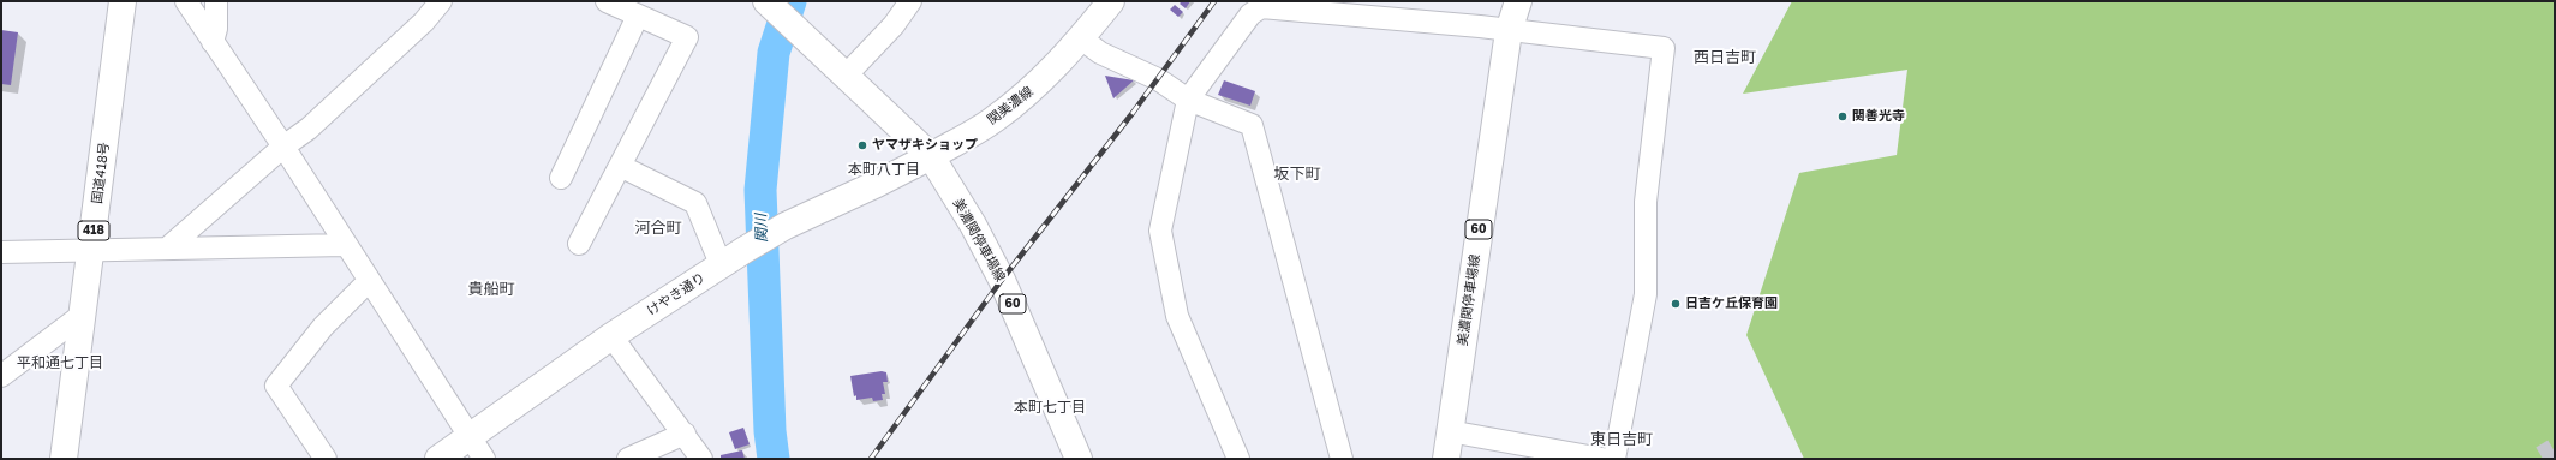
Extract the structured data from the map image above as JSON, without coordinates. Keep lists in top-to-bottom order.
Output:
{
  "streets": {
    "main road": [
      "関美濃線",
      "国道418号",
      "60",
      "418",
      "美濃関停車場線",
      "けやき通り"
    ]
  },
  "crossings": [
    ["関美濃線", "美濃関停車場線"],
    ["関美濃線", "けやき通り"],
    ["美濃関停車場線", "けやき通り"]
  ],
  "districts": [
    "西日吉町",
    "本町八丁目",
    "坂下町",
    "河合町",
    "貴船町",
    "平和通七丁目",
    "本町七丁目",
    "東日吉町"
  ],
  "water": ["関川"],
  "places": ["関善光寺", "ヤマザキショップ", "日吉ケ丘保育園"]
}
